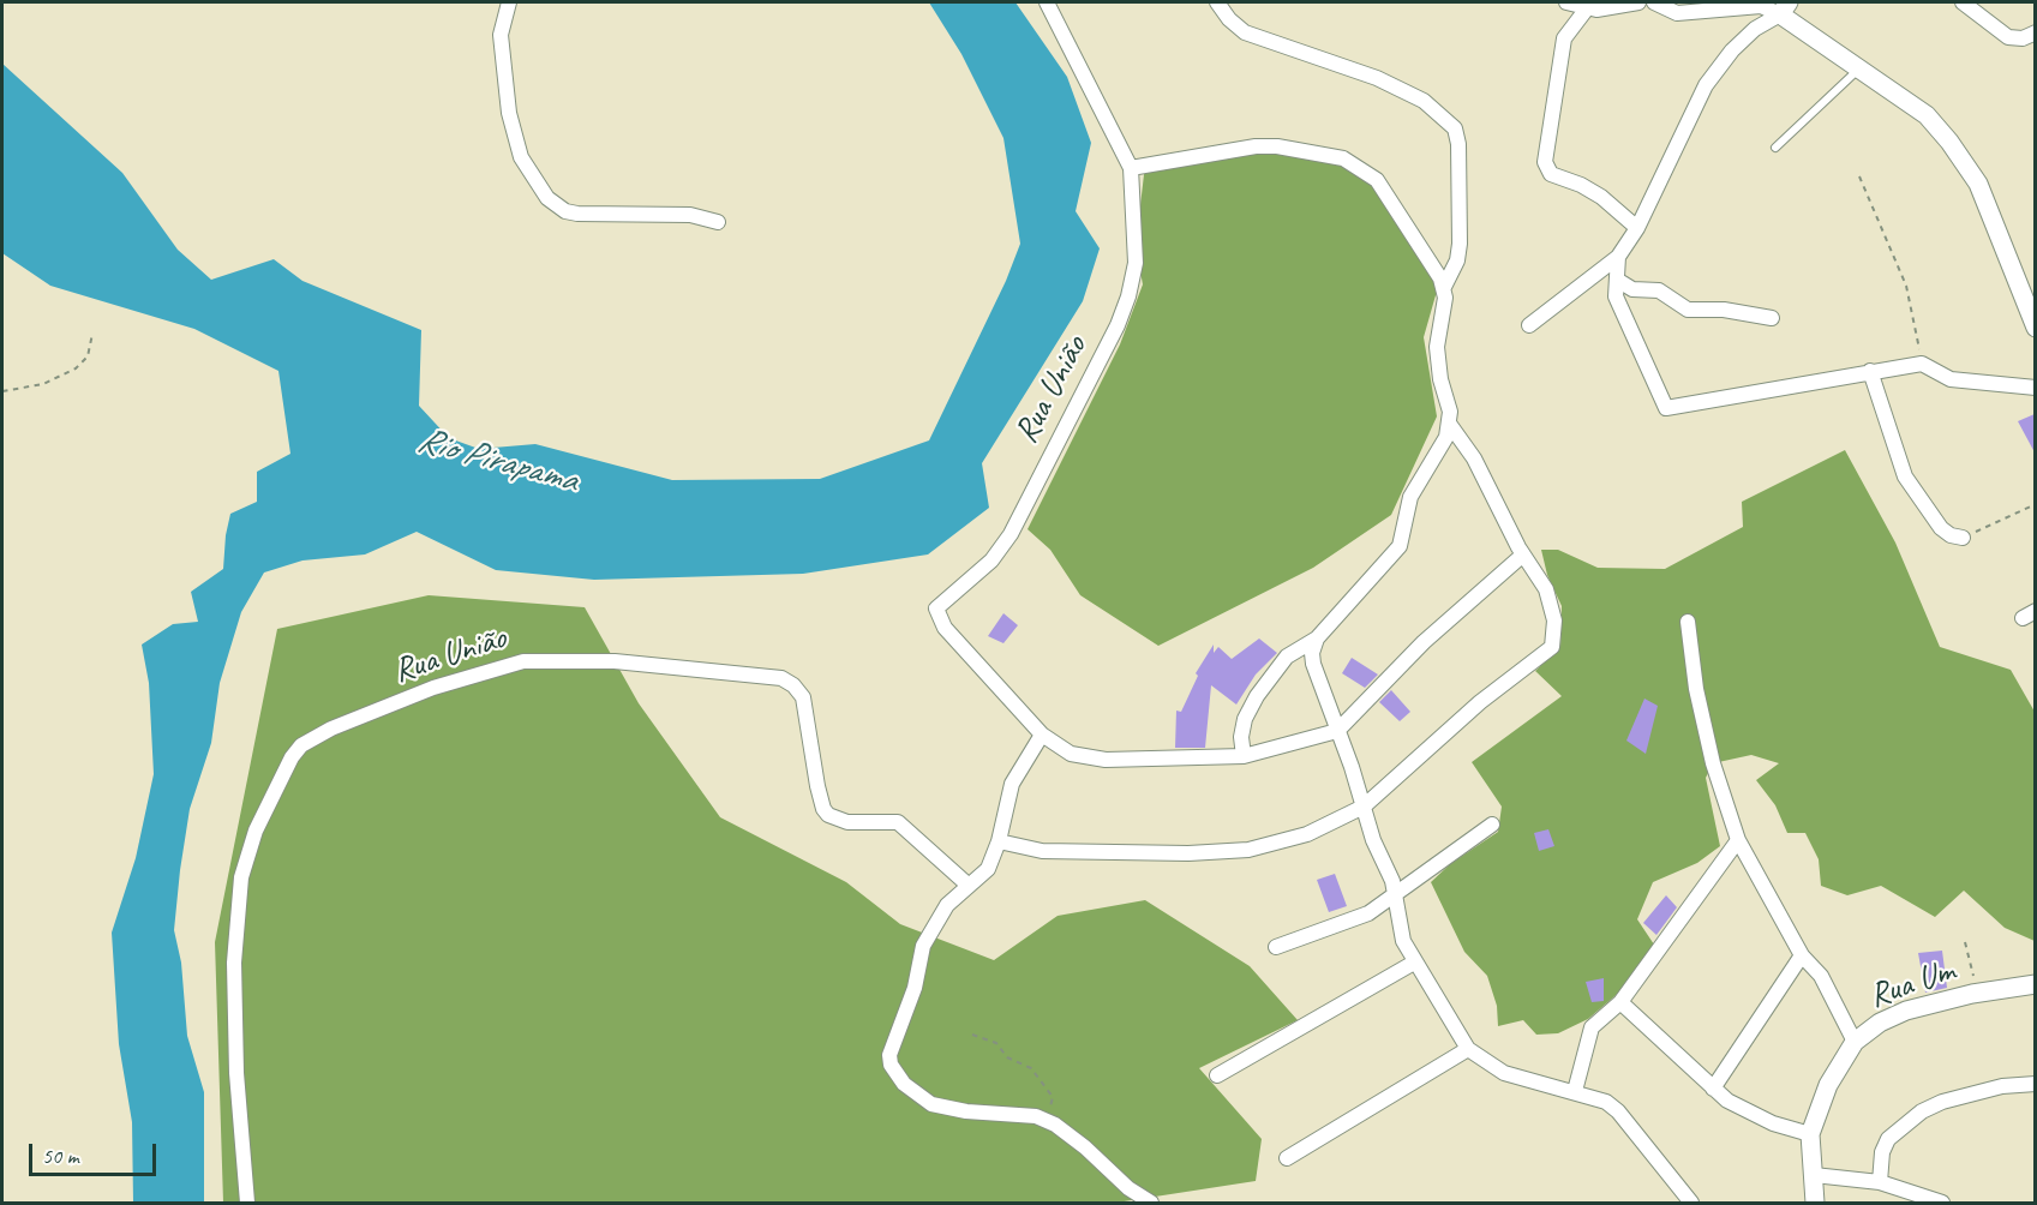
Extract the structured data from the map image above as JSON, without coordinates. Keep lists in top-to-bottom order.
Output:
{
  "streets": {
    "street": ["Rua União", "Rua Um"]
  },
  "water": ["Rio Pirapama"],
  "scale_bar": "50 m"
}
